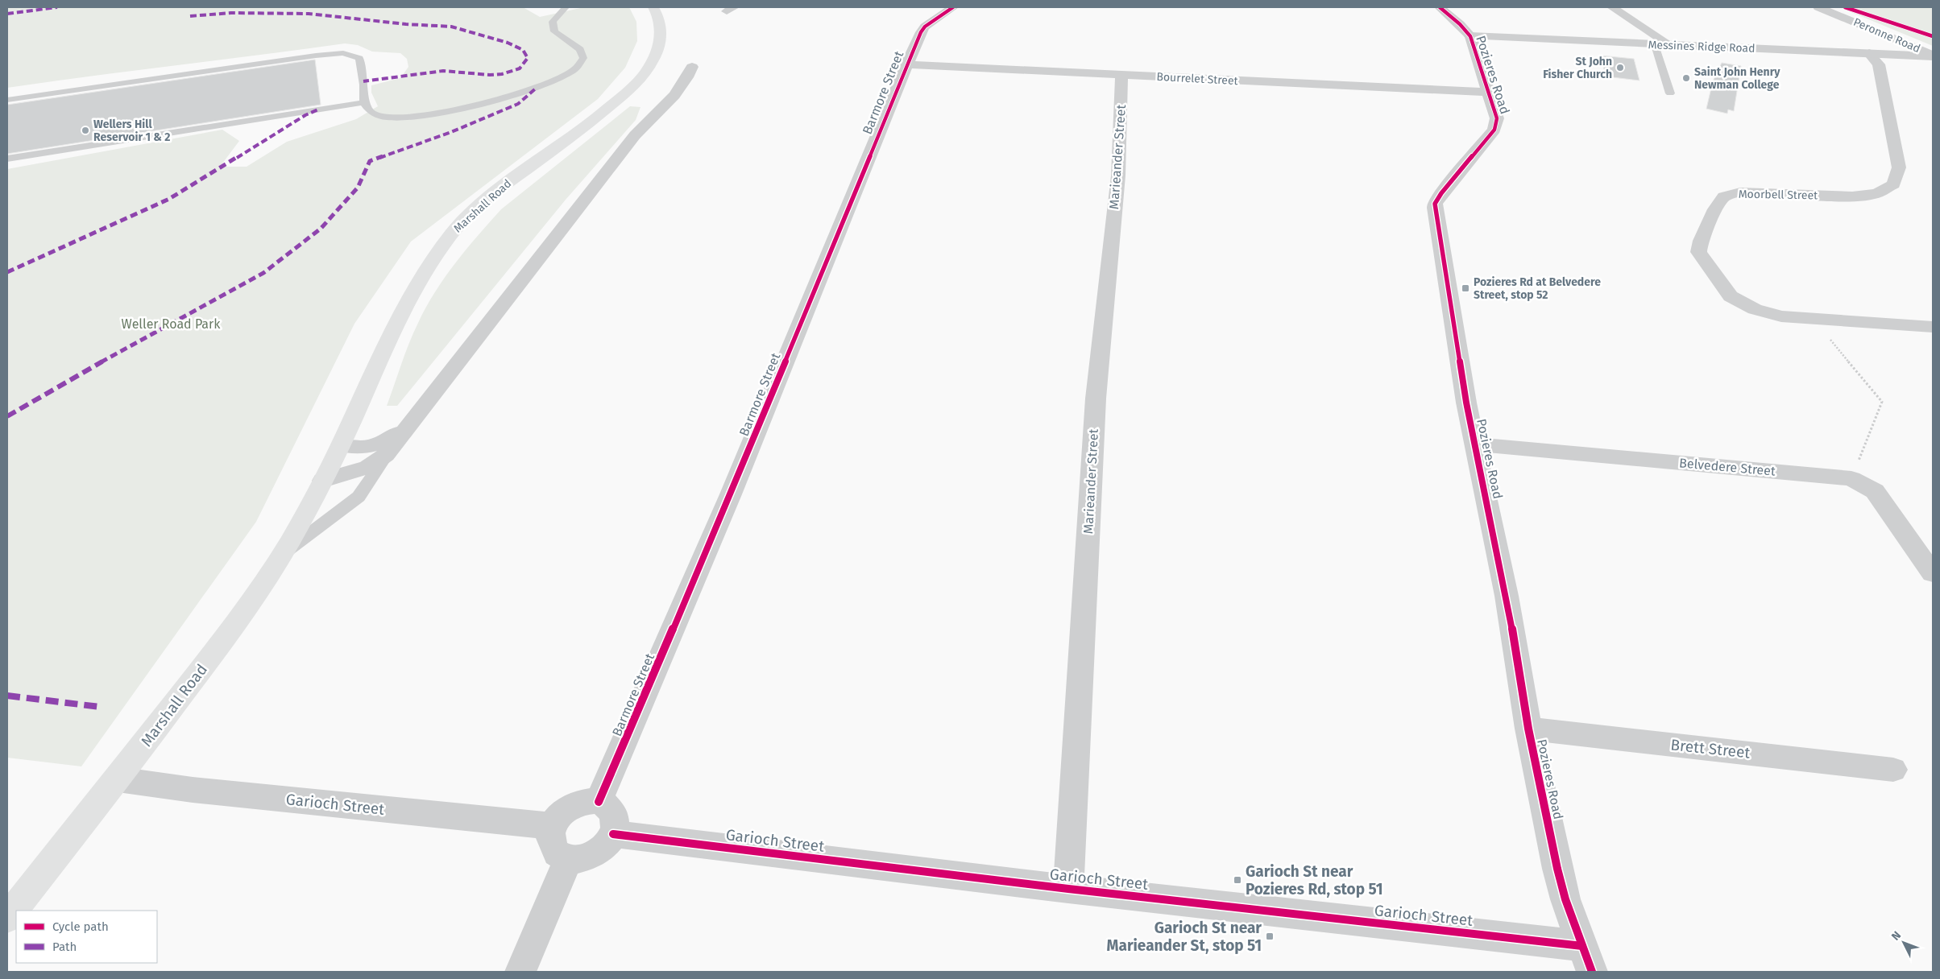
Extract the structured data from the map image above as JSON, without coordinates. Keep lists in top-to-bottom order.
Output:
{
  "streets": {
    "main road": ["Marshall Road"],
    "street": [
      "Peronne Road",
      "Messines Ridge Road",
      "Pozieres Road",
      "Bourrelet Street",
      "Barmore Street",
      "Marieander Street",
      "Moorbell Street",
      "Belvedere Street",
      "Brett Street",
      "Garioch Street"
    ]
  },
  "crossings": [
    ["Peronne Road", "Messines Ridge Road"],
    ["Messines Ridge Road", "Pozieres Road"],
    ["Messines Ridge Road", "Moorbell Street"],
    ["Pozieres Road", "Bourrelet Street"],
    ["Pozieres Road", "Belvedere Street"],
    ["Pozieres Road", "Brett Street"],
    ["Pozieres Road", "Garioch Street"],
    ["Bourrelet Street", "Barmore Street"],
    ["Bourrelet Street", "Marieander Street"],
    ["Barmore Street", "Garioch Street"],
    ["Marieander Street", "Garioch Street"],
    ["Marshall Road", "Garioch Street"]
  ],
  "parks": ["Weller Road Park"],
  "places": {
    "other": ["St John Fisher Church", "Saint John Henry Newman College", "Wellers Hill Reservoir 1 & 2"],
    "transit": ["Pozieres Rd at Belvedere Street, stop 52", "Garioch St near Pozieres Rd, stop 51", "Garioch St near Marieander St, stop 51"]
  },
  "legend": ["Cycle path", "Path"],
  "north": "top left"
}
